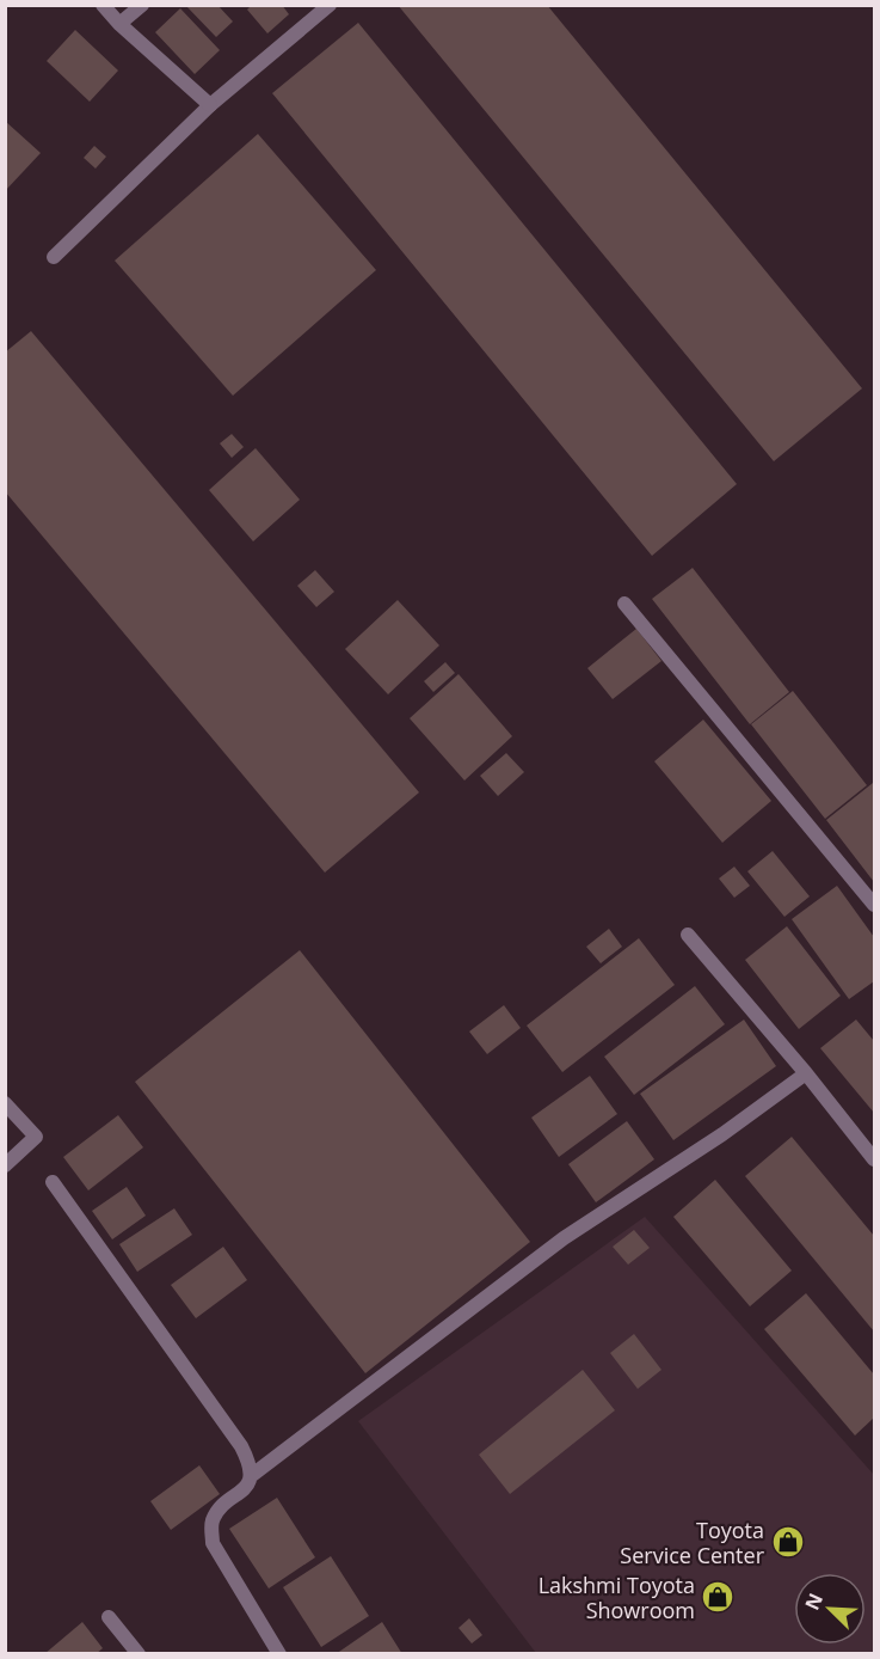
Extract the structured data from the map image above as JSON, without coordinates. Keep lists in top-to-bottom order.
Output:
{
  "places": {
    "shop": ["Toyota Service Center", "Lakshmi Toyota Showroom"]
  },
  "north": "top left"
}
